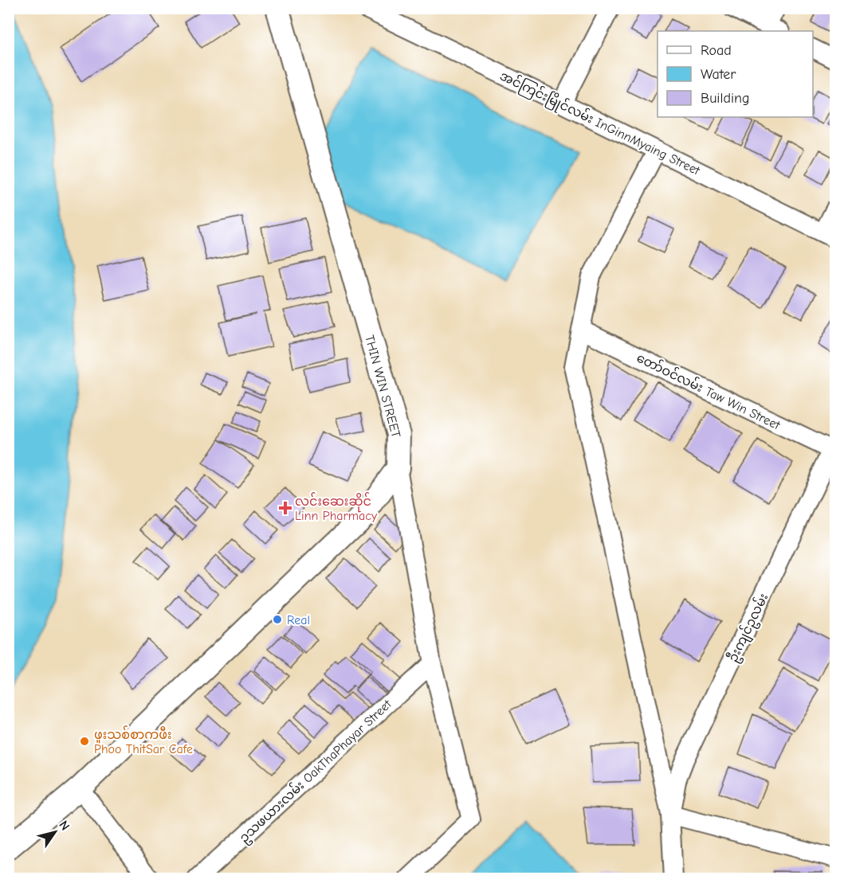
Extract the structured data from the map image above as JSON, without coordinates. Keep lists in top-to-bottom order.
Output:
{
  "streets": {
    "main road": ["THIN WIN STREET"],
    "street": [
      "အင်ကြင်းမြိုင်လမ်း InGinnMyaing Street",
      "တော်ဝင်လမ်း Taw Win Street",
      "ဦးကျင်ဥလမ်း",
      "ဥသဖယားလမ်း OakThaPhayar Street"
    ]
  },
  "crossings": [
    ["တော်ဝင်လမ်း Taw Win Street", "ဦးကျင်ဥလမ်း"]
  ],
  "places": {
    "health": ["လင်းဆေးဆိုင် Linn Pharmacy"],
    "other": ["Real", "ဖူးသစ်စာကဖီး Phoo ThitSar Cafe"]
  },
  "legend": ["Road", "Water", "Building"],
  "north": "top right"
}
